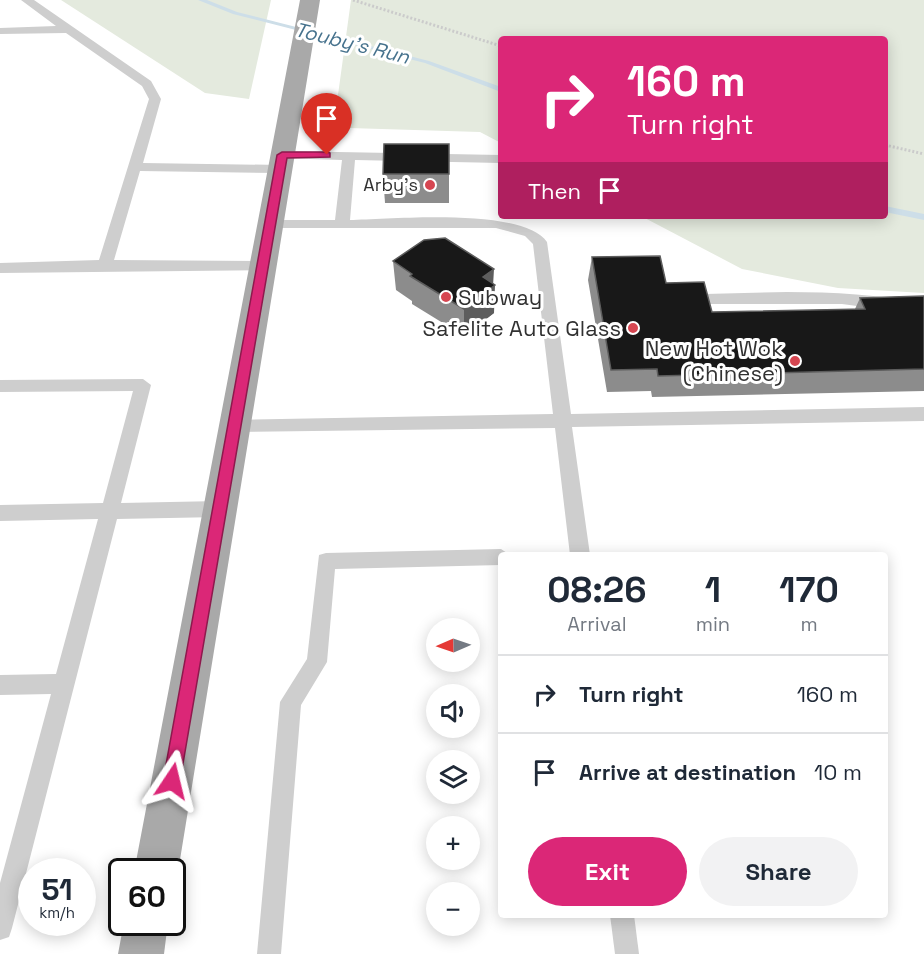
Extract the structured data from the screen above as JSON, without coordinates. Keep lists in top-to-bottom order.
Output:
{
  "water": ["Touby's Run"],
  "places": [
    "Arby's",
    "Subway",
    "Safelite Auto Glass",
    "New Hot Wok (Chinese)"
  ],
  "north": "left",
  "page": {
    "turn": ["160 m", "Turn right"],
    "then": "Then",
    "eta": [
      "08:26",
      "Arrival",
      "1",
      "min",
      "170",
      "m"
    ],
    "map_buttons": ["+", "−"],
    "list": [
      {
        "name": "Turn right",
        "value": "160 m"
      },
      {
        "name": "Arrive at destination",
        "value": "10 m"
      }
    ],
    "buttons": ["Exit", "Share"],
    "speed": "51 km/h",
    "limit": "60"
  }
}
